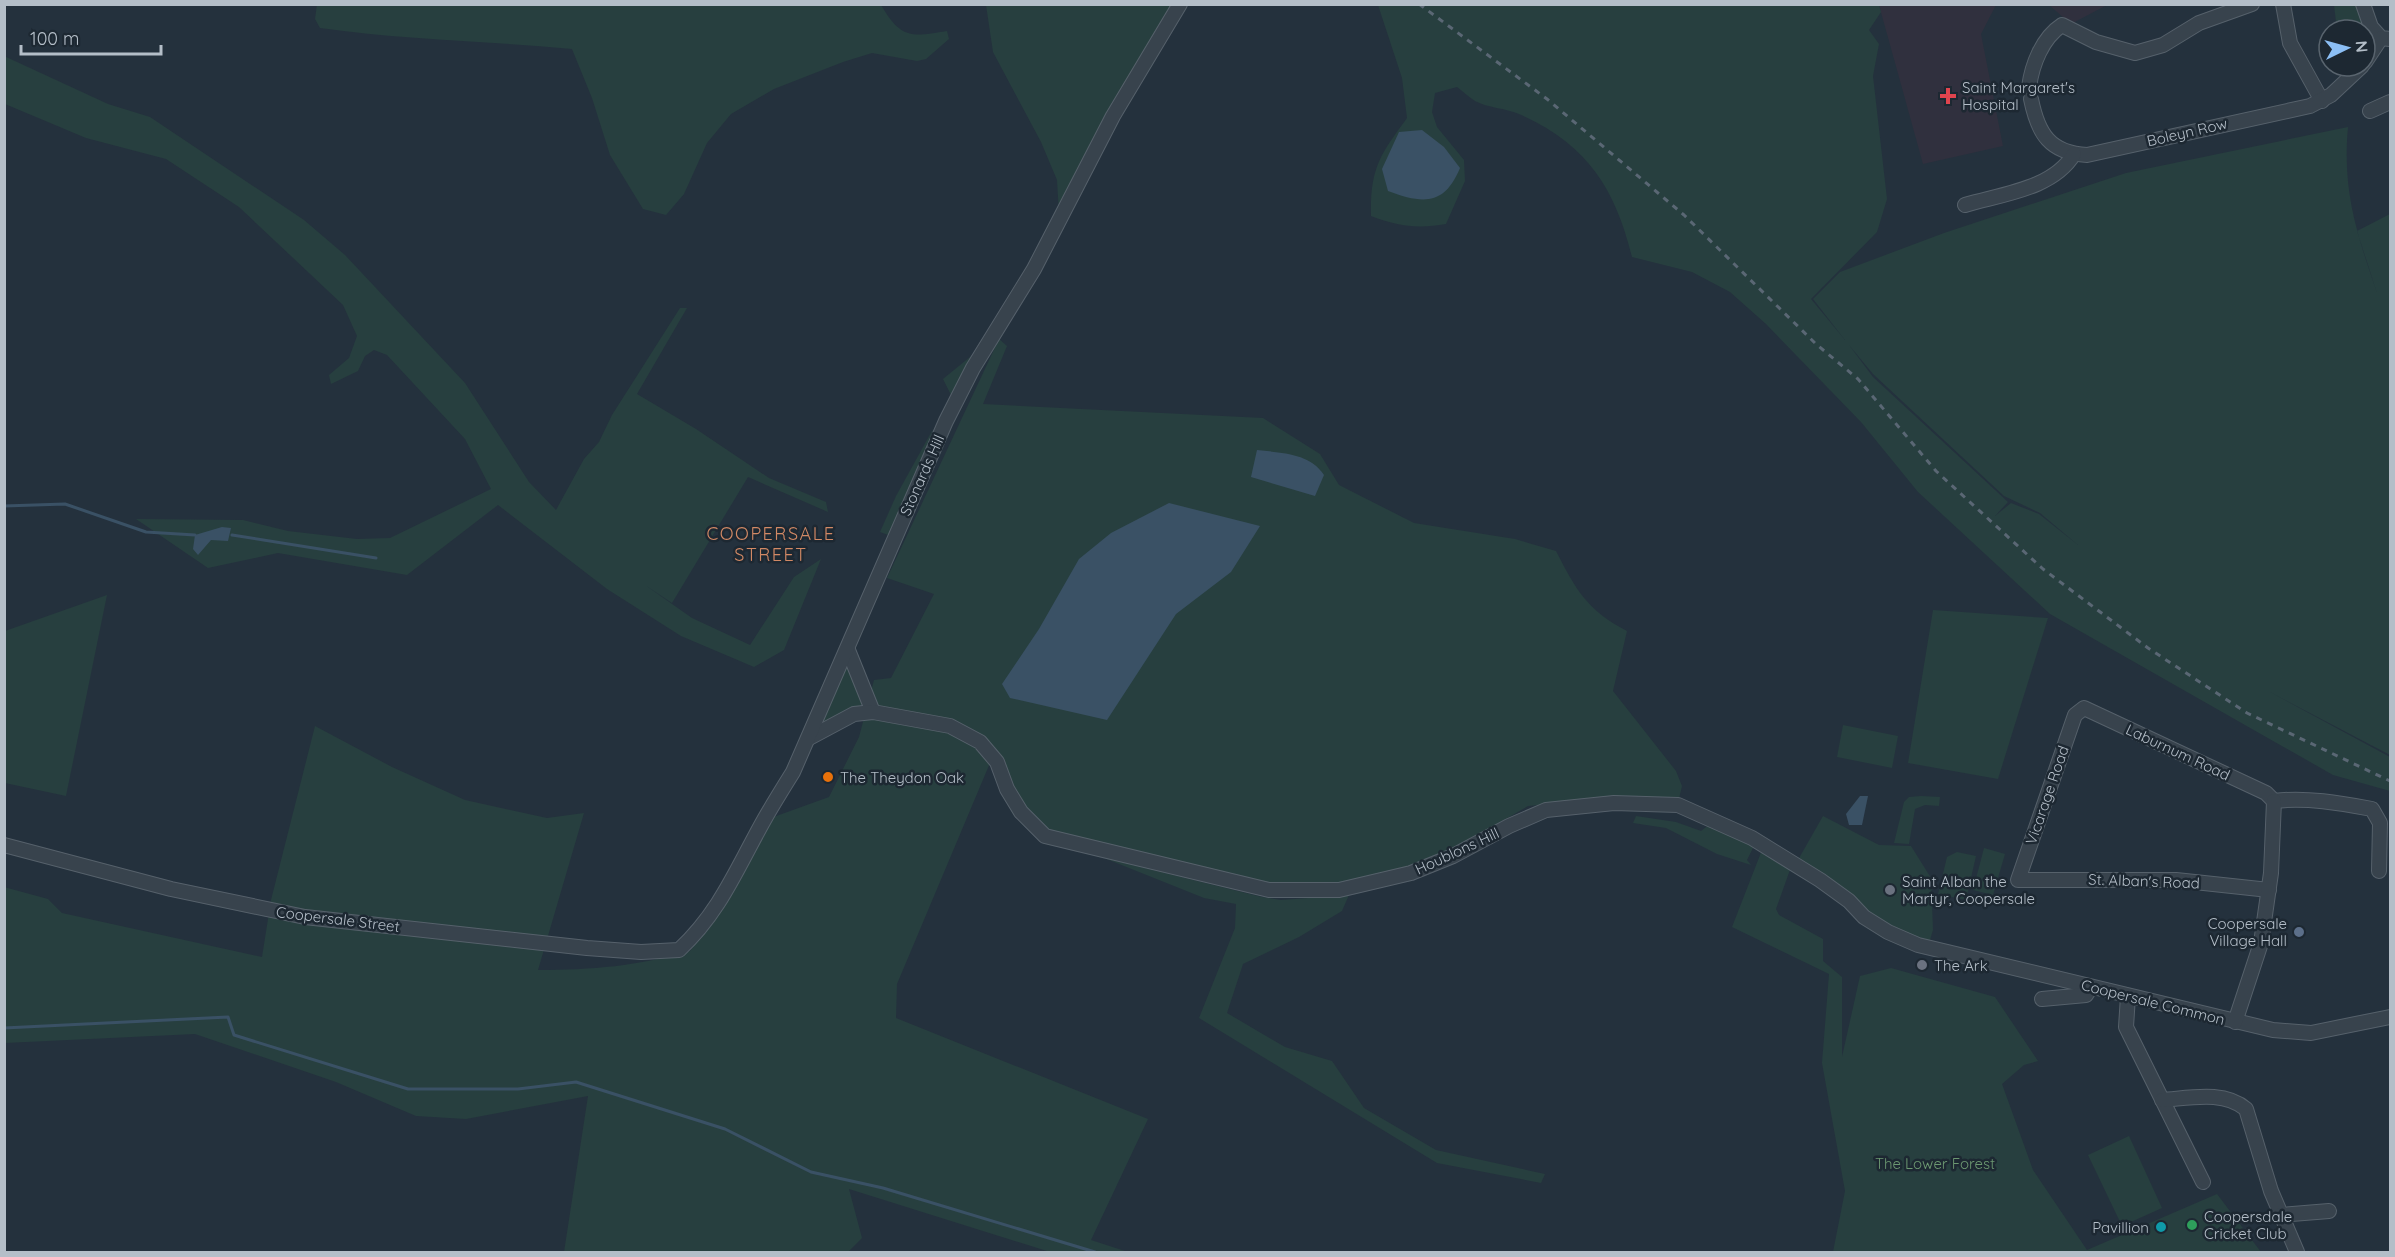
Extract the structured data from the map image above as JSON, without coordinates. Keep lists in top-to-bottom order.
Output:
{
  "streets": {
    "street": [
      "Boleyn Row",
      "Stonards Hill",
      "Laburnum Road",
      "Vicarage Road",
      "Houblons Hill",
      "St. Alban's Road",
      "Coopersale Street",
      "Coopersale Common"
    ]
  },
  "crossings": [
    ["Stonards Hill", "Houblons Hill"],
    ["Stonards Hill", "Coopersale Street"],
    ["Laburnum Road", "Vicarage Road"],
    ["Vicarage Road", "St. Alban's Road"],
    ["Houblons Hill", "Coopersale Common"]
  ],
  "districts": ["COOPERSALE STREET"],
  "parks": ["The Lower Forest"],
  "places": {
    "health": ["Saint Margaret's Hospital"],
    "other": [
      "The Theydon Oak",
      "Saint Alban the Martyr, Coopersale",
      "Coopersale Village Hall",
      "The Ark",
      "Coopersdale Cricket Club",
      "Pavillion"
    ]
  },
  "scale_bar": "100 m",
  "north": "right"
}
